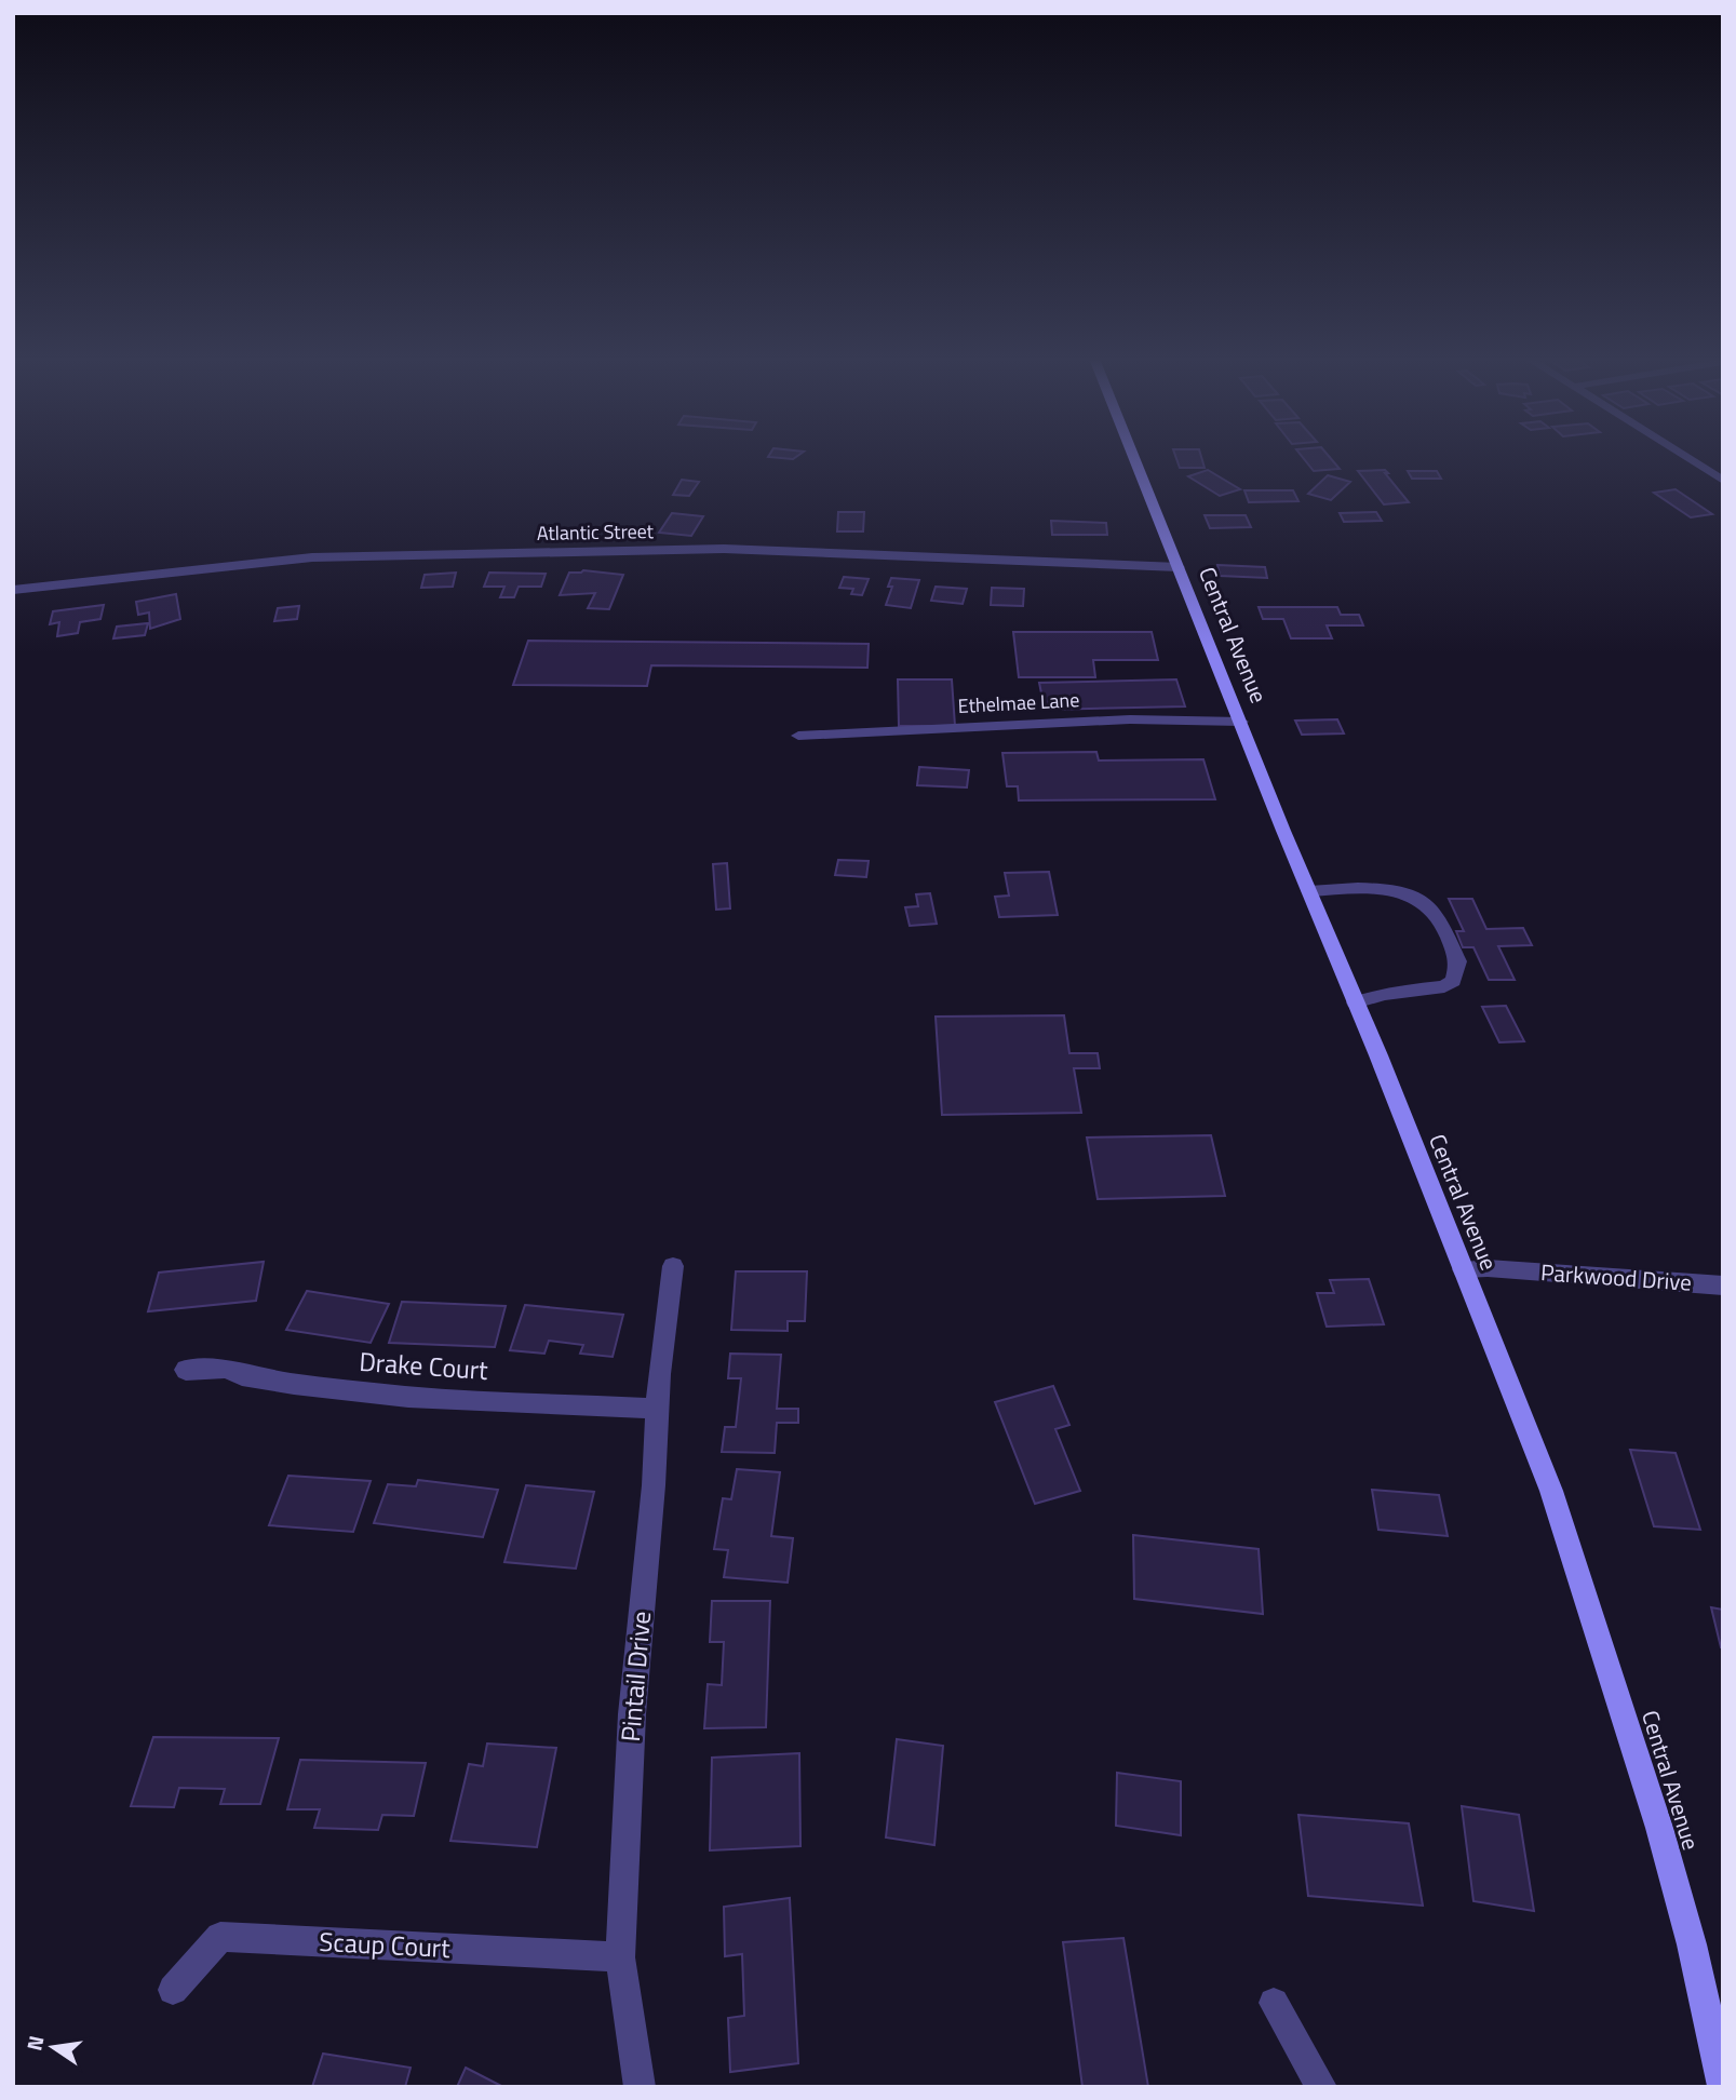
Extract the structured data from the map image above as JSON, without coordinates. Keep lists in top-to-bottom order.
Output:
{
  "streets": {
    "street": [
      "Atlantic Street",
      "Central Avenue",
      "Ethelmae Lane",
      "Parkwood Drive",
      "Drake Court",
      "Pintail Drive",
      "Scaup Court"
    ]
  },
  "crossings": [
    ["Atlantic Street", "Central Avenue"],
    ["Central Avenue", "Ethelmae Lane"],
    ["Central Avenue", "Parkwood Drive"],
    ["Drake Court", "Pintail Drive"],
    ["Pintail Drive", "Scaup Court"]
  ],
  "north": "left"
}
